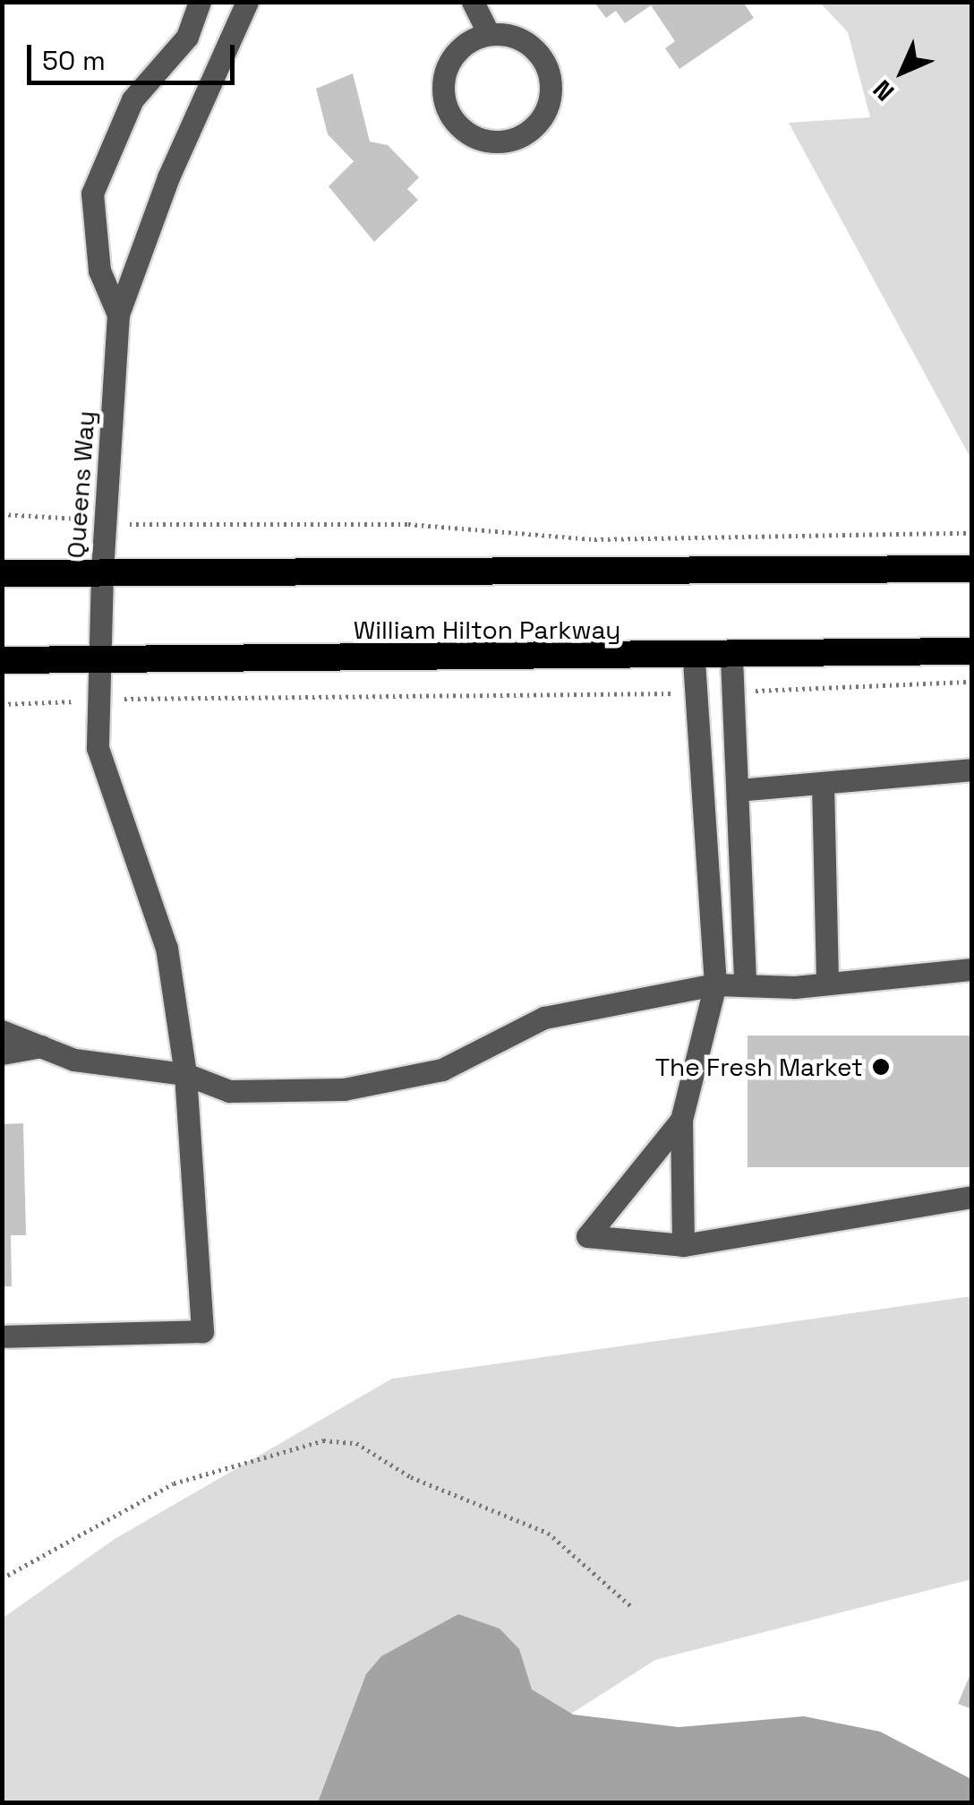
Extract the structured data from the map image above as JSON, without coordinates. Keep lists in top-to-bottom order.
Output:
{
  "streets": {
    "highway": ["William Hilton Parkway"],
    "street": ["Queens Way"]
  },
  "crossings": [
    ["Queens Way", "William Hilton Parkway"]
  ],
  "places": ["The Fresh Market"],
  "scale_bar": "50 m",
  "north": "bottom left"
}
